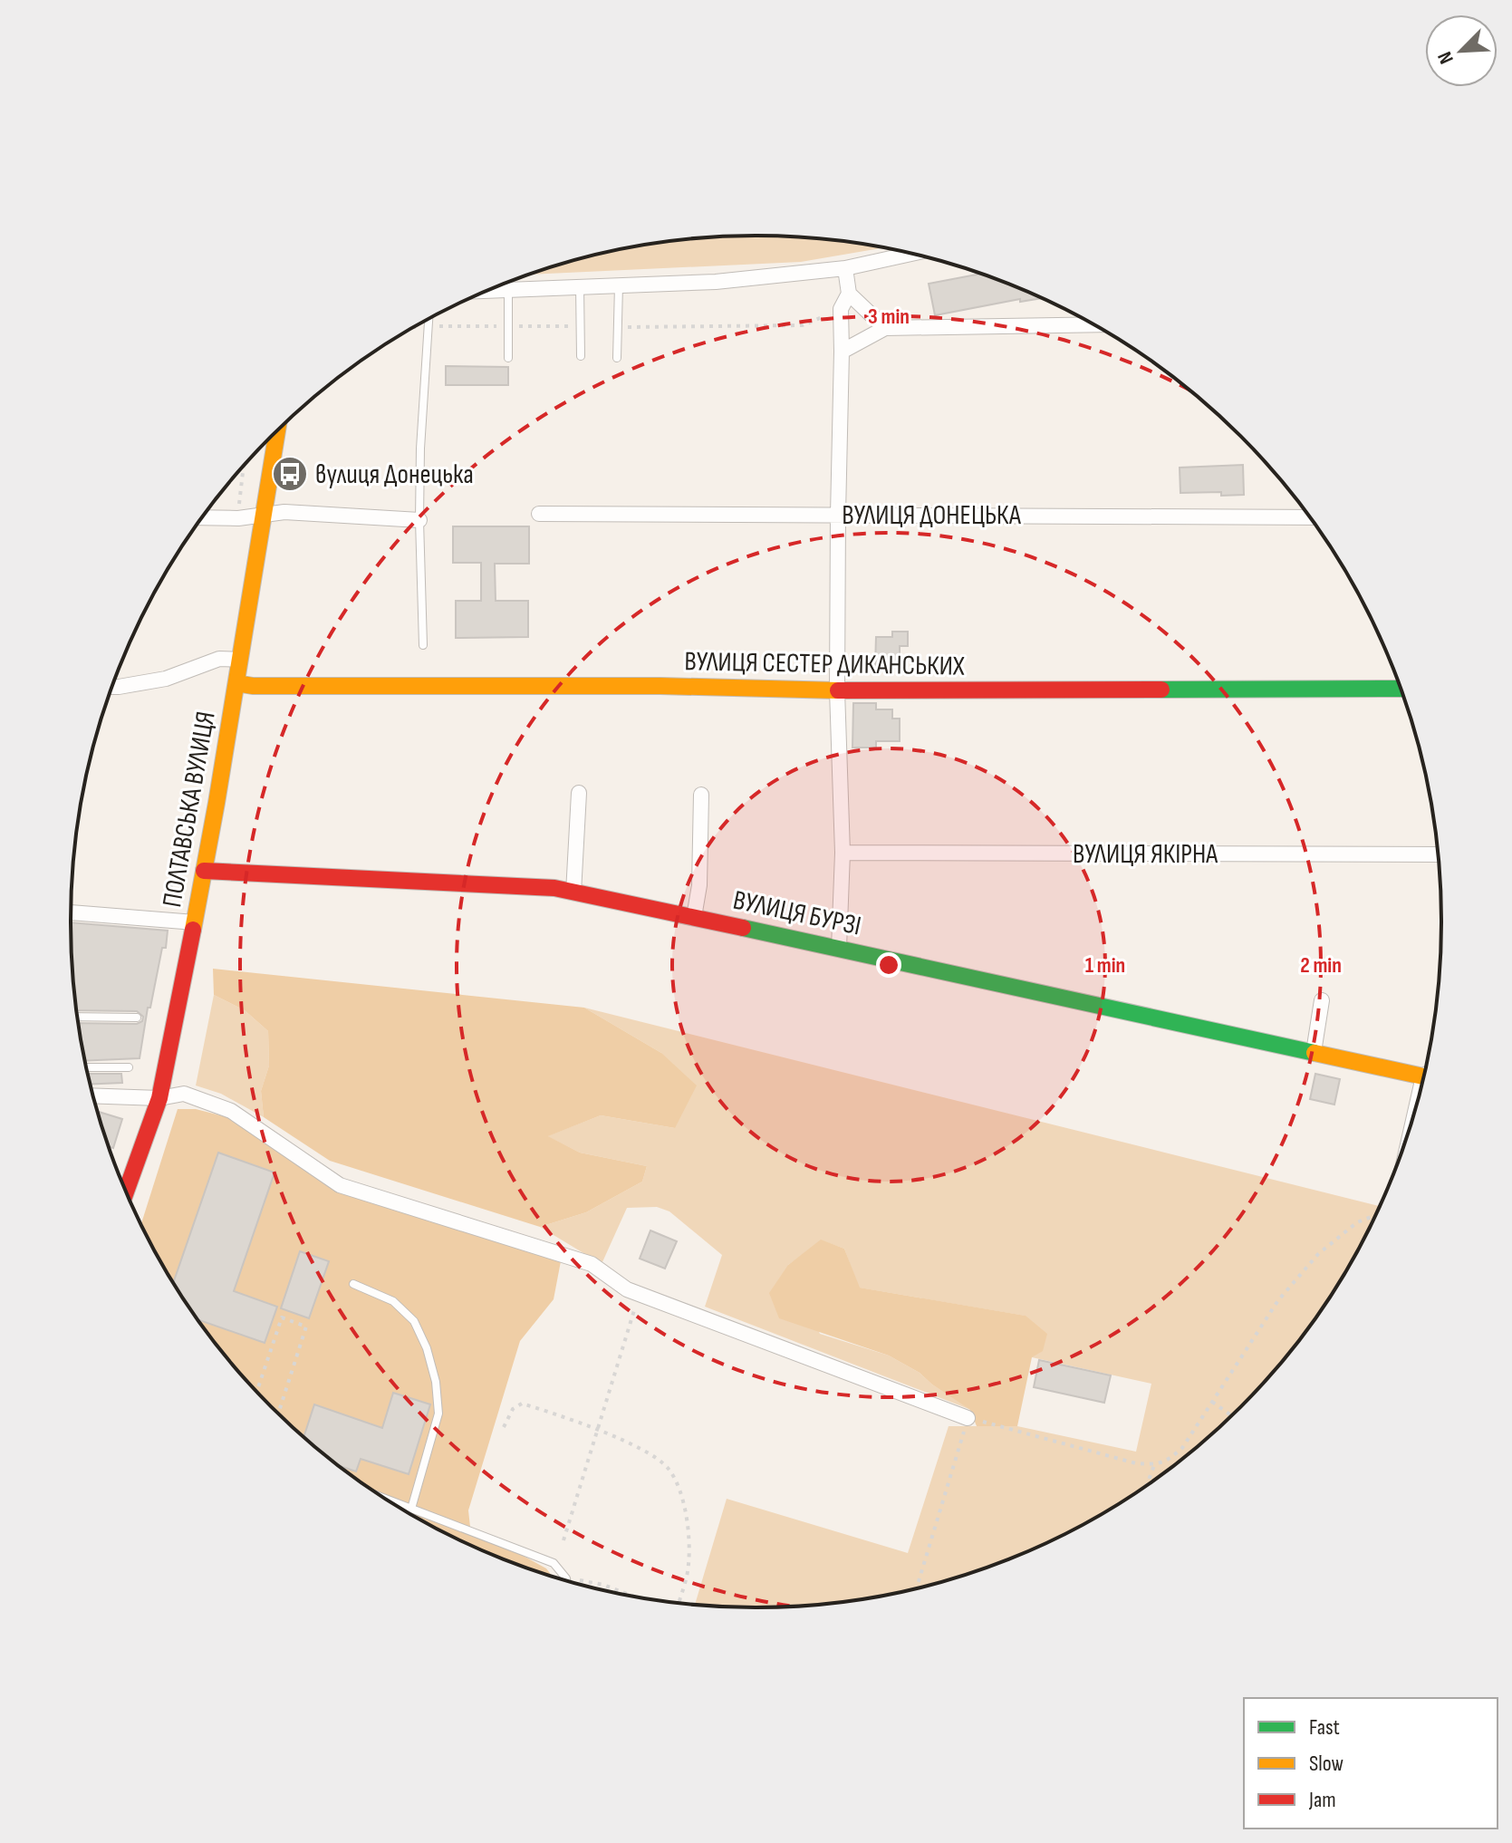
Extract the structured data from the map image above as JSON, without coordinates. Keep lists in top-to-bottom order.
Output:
{
  "streets": {
    "street": [
      "ВУЛИЦЯ ДОНЕЦЬКА",
      "ВУЛИЦЯ СЕСТЕР ДИКАНСЬКИХ",
      "ПОЛТАВСЬКА ВУЛИЦЯ",
      "ВУЛИЦЯ ЯКІРНА",
      "ВУЛИЦЯ БУРЗІ"
    ]
  },
  "crossings": [
    ["ВУЛИЦЯ СЕСТЕР ДИКАНСЬКИХ", "ПОЛТАВСЬКА ВУЛИЦЯ"],
    ["ПОЛТАВСЬКА ВУЛИЦЯ", "ВУЛИЦЯ БУРЗІ"]
  ],
  "places": {
    "bus stop": ["вулиця Донецька"]
  },
  "legend": ["Fast", "Slow", "Jam"],
  "north": "bottom left",
  "rings": ["3 min", "1 min", "2 min"]
}
